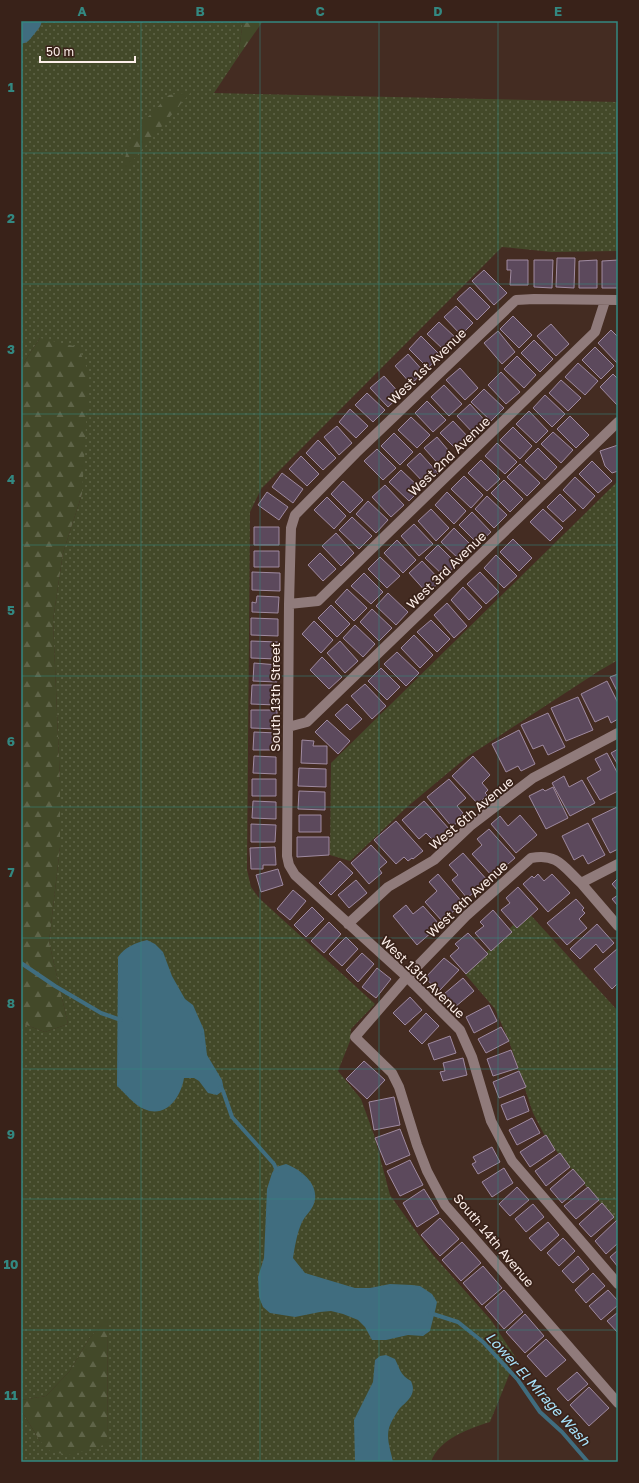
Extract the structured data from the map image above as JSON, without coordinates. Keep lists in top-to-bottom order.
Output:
{
  "streets": {
    "street": [
      "West 1st Avenue",
      "West 2nd Avenue",
      "West 3rd Avenue",
      "South 13th Street",
      "West 6th Avenue",
      "West 8th Avenue",
      "West 13th Avenue",
      "South 14th Avenue"
    ]
  },
  "crossings": [
    ["West 1st Avenue", "West 2nd Avenue"],
    ["West 1st Avenue", "South 13th Street"],
    ["West 2nd Avenue", "South 13th Street"],
    ["West 3rd Avenue", "South 13th Street"],
    ["South 13th Street", "West 13th Avenue"],
    ["West 6th Avenue", "West 13th Avenue"],
    ["West 8th Avenue", "West 13th Avenue"],
    ["West 8th Avenue", "South 14th Avenue"]
  ],
  "water": ["Lower El Mirage Wash"],
  "scale_bar": "50 m",
  "grid": {
    "columns": [
      "A",
      "B",
      "C",
      "D",
      "E"
    ],
    "rows": [
      "1",
      "2",
      "3",
      "4",
      "5",
      "6",
      "7",
      "8",
      "9",
      "10",
      "11"
    ]
  }
}
